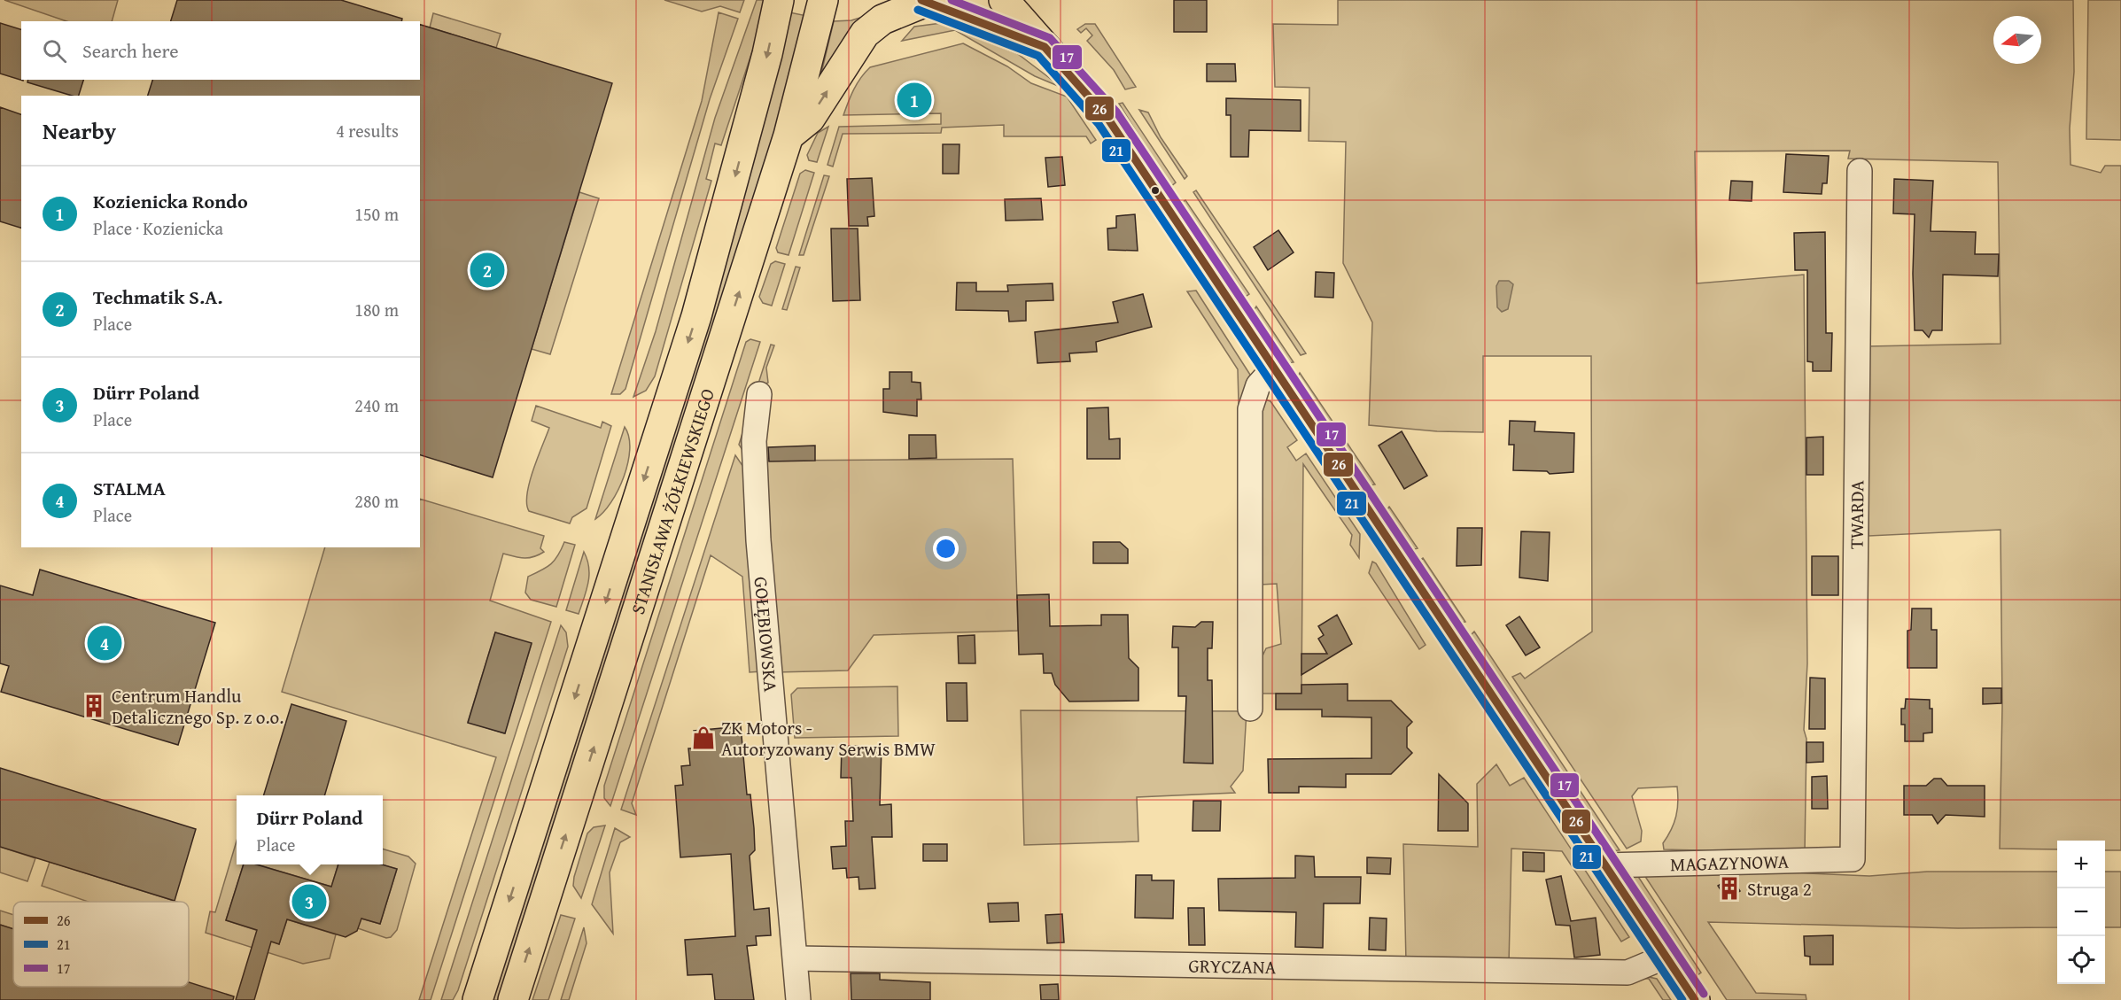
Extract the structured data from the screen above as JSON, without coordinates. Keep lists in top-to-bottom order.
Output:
{
  "streets": {
    "main road": ["STANISŁAWA ŻÓŁKIEWSKIEGO"],
    "street": [
      "TWARDA",
      "GOŁĘBIOWSKA",
      "MAGAZYNOWA",
      "GRYCZANA"
    ]
  },
  "crossings": [
    ["TWARDA", "MAGAZYNOWA"],
    ["GOŁĘBIOWSKA", "GRYCZANA"]
  ],
  "places": {
    "building": ["Centrum Handlu Detalicznego Sp. z o.o.", "Struga 2"],
    "shop": ["ZK Motors - Autoryzowany Serwis BMW"]
  },
  "lines": ["transit line 26", "transit line 17", "transit line 21"],
  "legend": ["26", "21", "17"],
  "north": "left",
  "page": {
    "search": "Search here",
    "pins": [
      "1",
      "2",
      "4",
      "3"
    ],
    "heading": ["Nearby", "4 results"],
    "list": [
      {
        "mark": "1",
        "name": "Kozienicka Rondo",
        "note": "Place · Kozienicka",
        "value": "150 m"
      },
      {
        "mark": "2",
        "name": "Techmatik S.A.",
        "note": "Place",
        "value": "180 m"
      },
      {
        "mark": "3",
        "name": "Dürr Poland",
        "note": "Place",
        "value": "240 m"
      },
      {
        "mark": "4",
        "name": "STALMA",
        "note": "Place",
        "value": "280 m"
      }
    ],
    "popup": ["Dürr Poland", "Place"],
    "map_buttons": ["+", "−"]
  }
}
